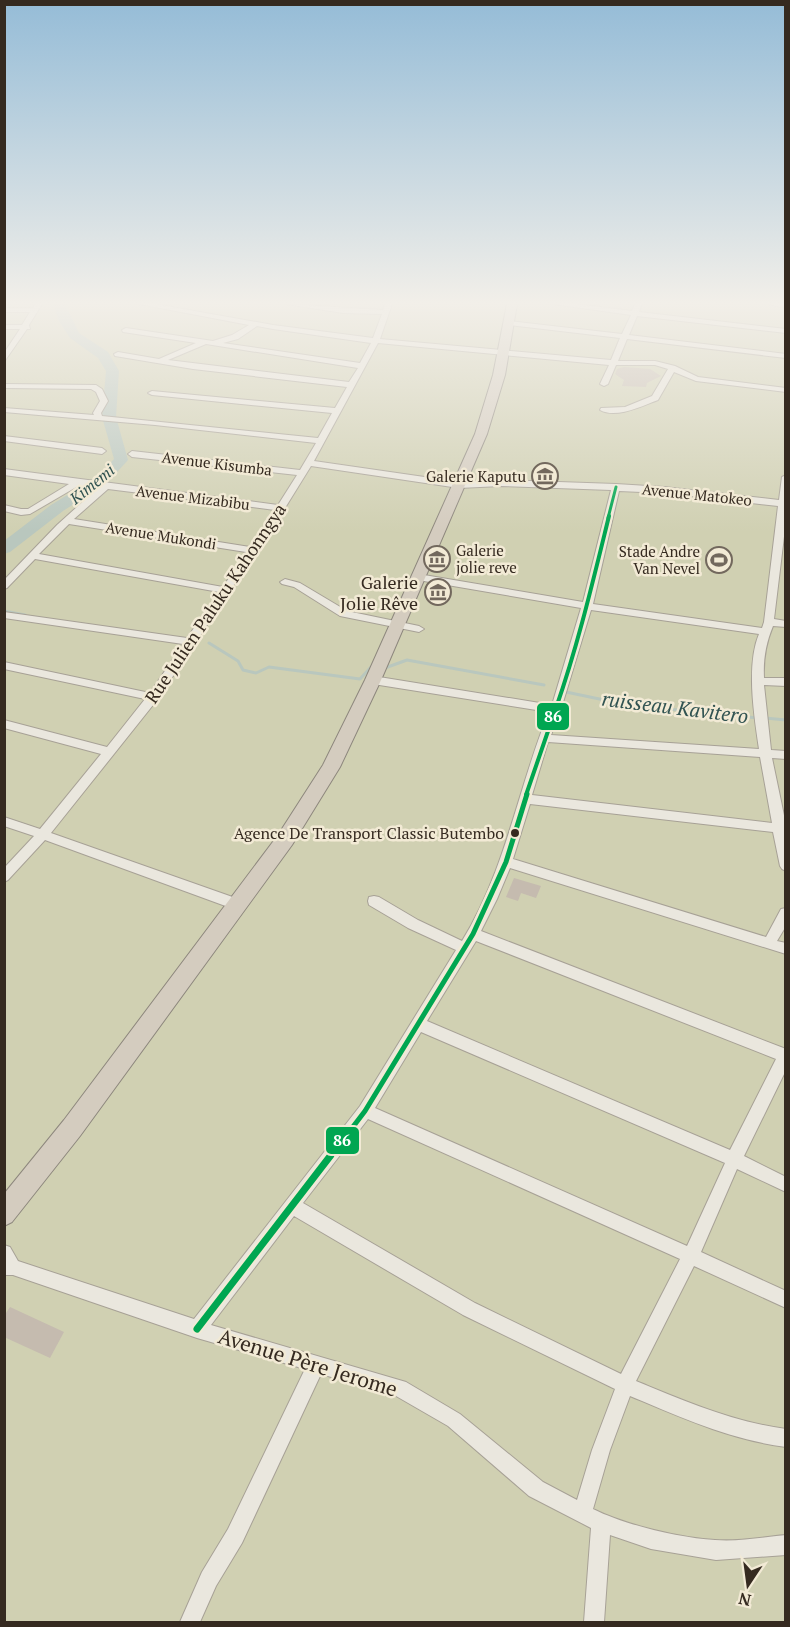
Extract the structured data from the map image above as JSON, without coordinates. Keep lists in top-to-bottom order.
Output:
{
  "streets": {
    "street": [
      "Avenue Kisumba",
      "Avenue Matokeo",
      "Avenue Mizabibu",
      "Avenue Mukondi",
      "Rue Julien Paluku Kahonngya",
      "Avenue Père Jerome"
    ]
  },
  "crossings": [
    ["Avenue Kisumba", "Rue Julien Paluku Kahonngya"],
    ["Avenue Mizabibu", "Rue Julien Paluku Kahonngya"],
    ["Avenue Mukondi", "Rue Julien Paluku Kahonngya"]
  ],
  "water": ["Kimemi", "ruisseau Kavitero"],
  "places": {
    "museum": ["Galerie Kaputu", "Galerie jolie reve", "Galerie Jolie Rêve"],
    "sports": ["Stade Andre Van Nevel"],
    "other": ["Agence De Transport Classic Butembo"]
  },
  "lines": ["transit line 86"],
  "north": "bottom"
}
